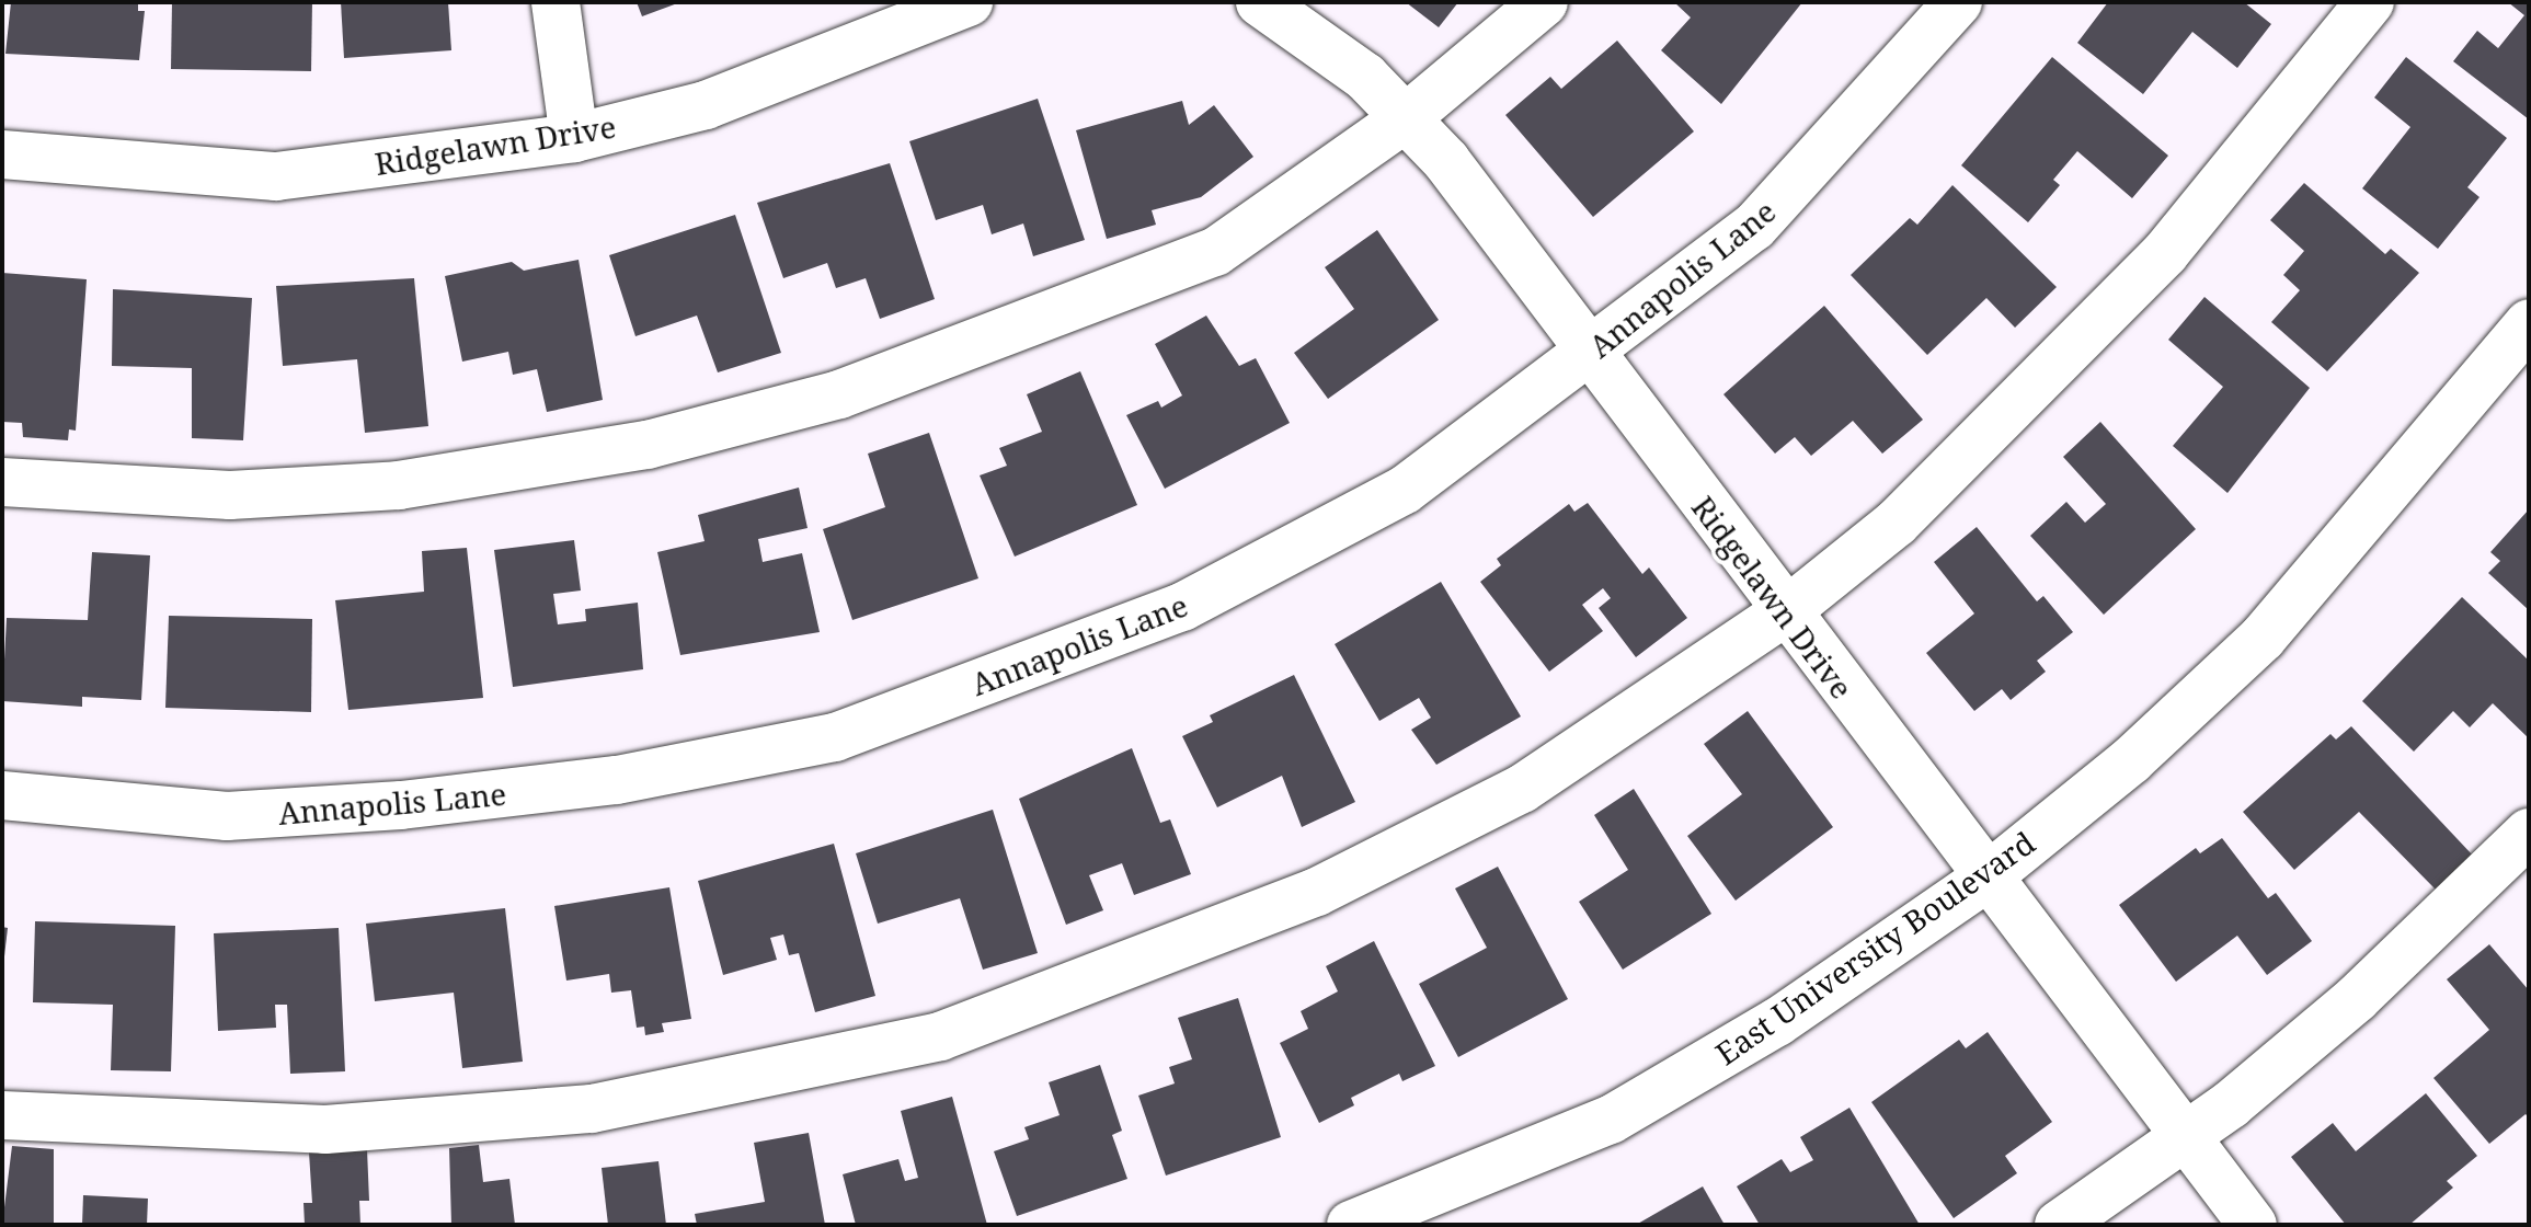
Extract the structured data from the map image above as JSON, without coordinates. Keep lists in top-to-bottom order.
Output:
{
  "streets": {
    "street": ["Ridgelawn Drive", "Annapolis Lane", "East University Boulevard"]
  },
  "crossings": [
    ["Ridgelawn Drive", "Annapolis Lane"],
    ["Ridgelawn Drive", "East University Boulevard"]
  ]
}
